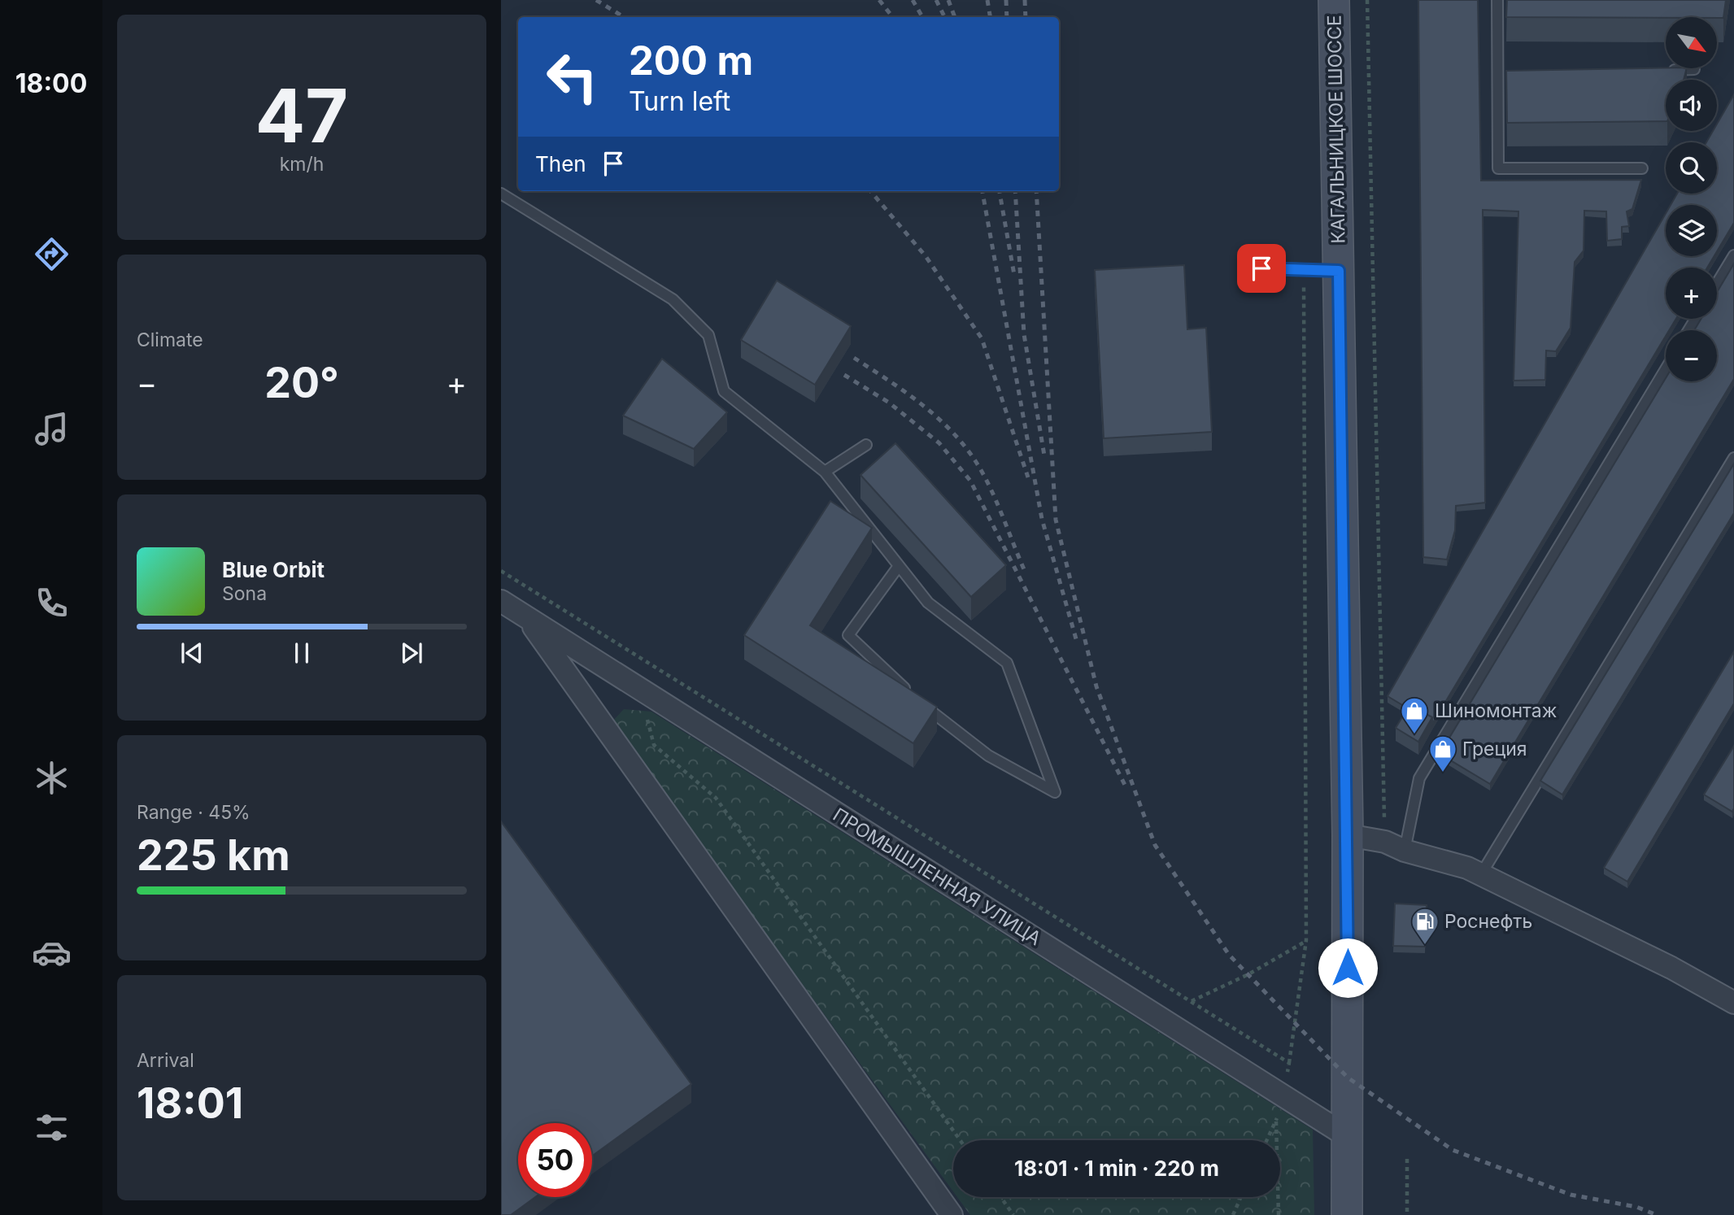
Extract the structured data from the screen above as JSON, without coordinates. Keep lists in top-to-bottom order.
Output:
{
  "streets": {
    "main road": ["КАГАЛЬНИЦКОЕ ШОССЕ"],
    "street": ["ПРОМЫШЛЕННАЯ УЛИЦА"]
  },
  "crossings": [
    ["КАГАЛЬНИЦКОЕ ШОССЕ", "ПРОМЫШЛЕННАЯ УЛИЦА"]
  ],
  "places": {
    "shop": ["Шиномонтаж", "Греция"],
    "fuel station": ["Роснефть"]
  },
  "north": "bottom right",
  "page": {
    "tabs": "18:00",
    "tile": [
      ["47", "km/h"],
      "Climate",
      ["Range · 45%", "225 km"],
      ["Arrival", "18:01"]
    ],
    "map_buttons": ["+", "−"],
    "turn": ["200 m", "Turn left"],
    "then": "Then",
    "heat": ["−", "20°", "+"],
    "song": ["Blue Orbit", "Sona"],
    "limit": "50",
    "trip": "18:01 · 1 min · 220 m"
  }
}
